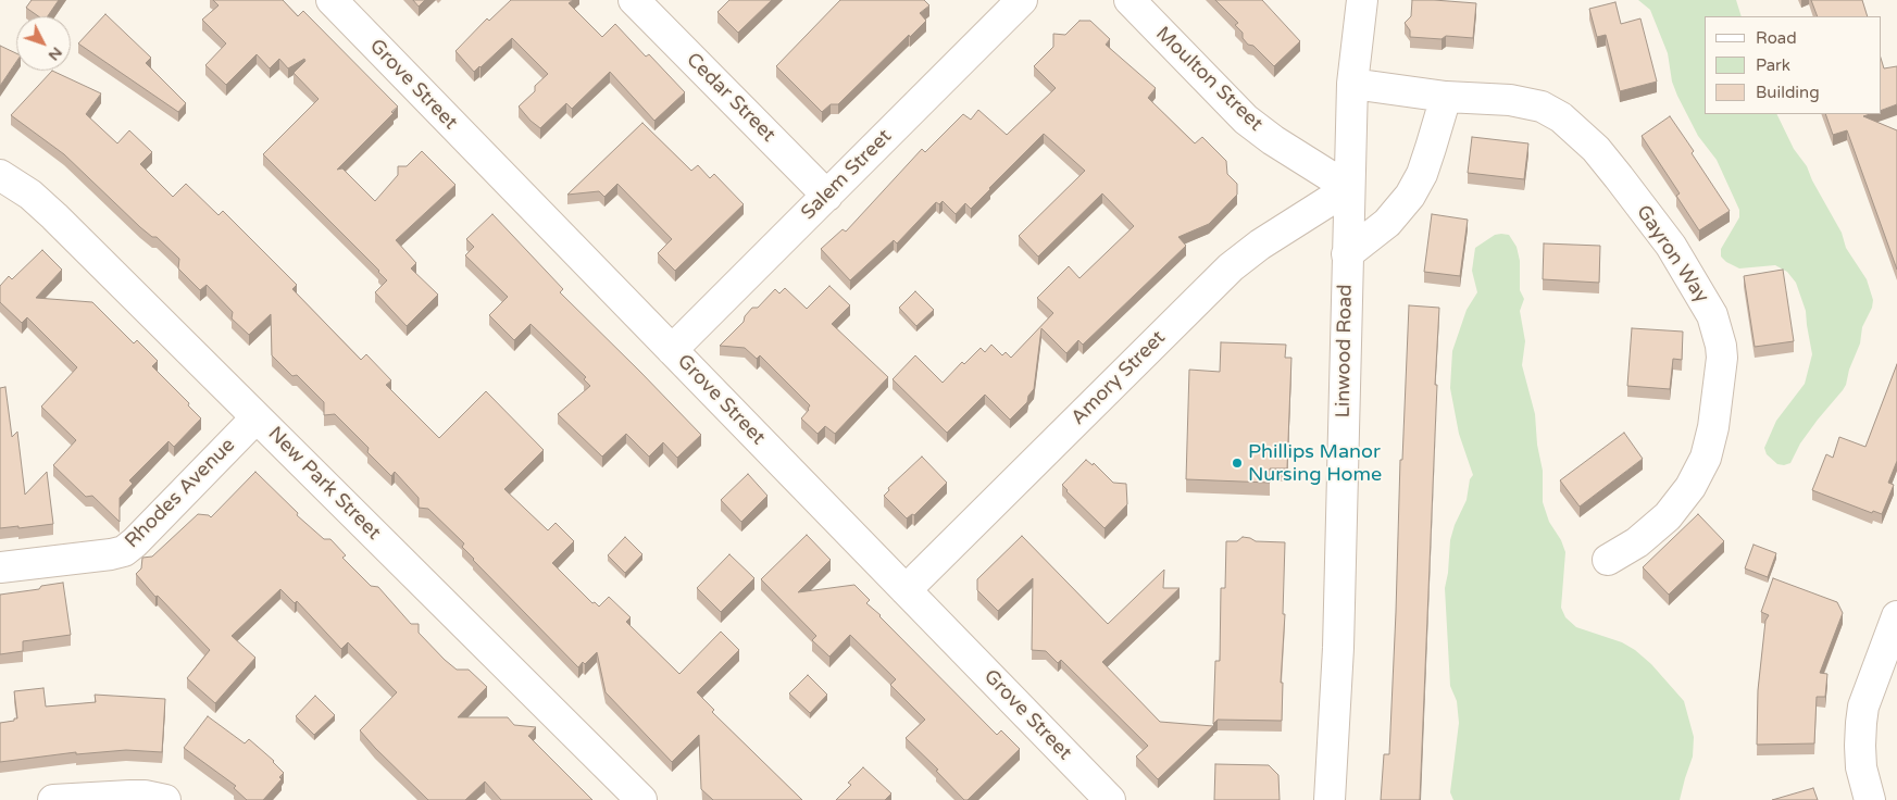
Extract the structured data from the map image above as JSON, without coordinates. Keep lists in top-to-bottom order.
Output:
{
  "streets": {
    "street": [
      "Moulton Street",
      "Grove Street",
      "Cedar Street",
      "Salem Street",
      "Gayron Way",
      "Linwood Road",
      "Amory Street",
      "New Park Street",
      "Rhodes Avenue"
    ]
  },
  "crossings": [
    ["Moulton Street", "Linwood Road"],
    ["Moulton Street", "Amory Street"],
    ["Grove Street", "Salem Street"],
    ["Grove Street", "Amory Street"],
    ["Cedar Street", "Salem Street"],
    ["Gayron Way", "Linwood Road"],
    ["Linwood Road", "Amory Street"],
    ["New Park Street", "Rhodes Avenue"]
  ],
  "places": ["Phillips Manor Nursing Home"],
  "legend": ["Road", "Park", "Building"],
  "north": "bottom right"
}
